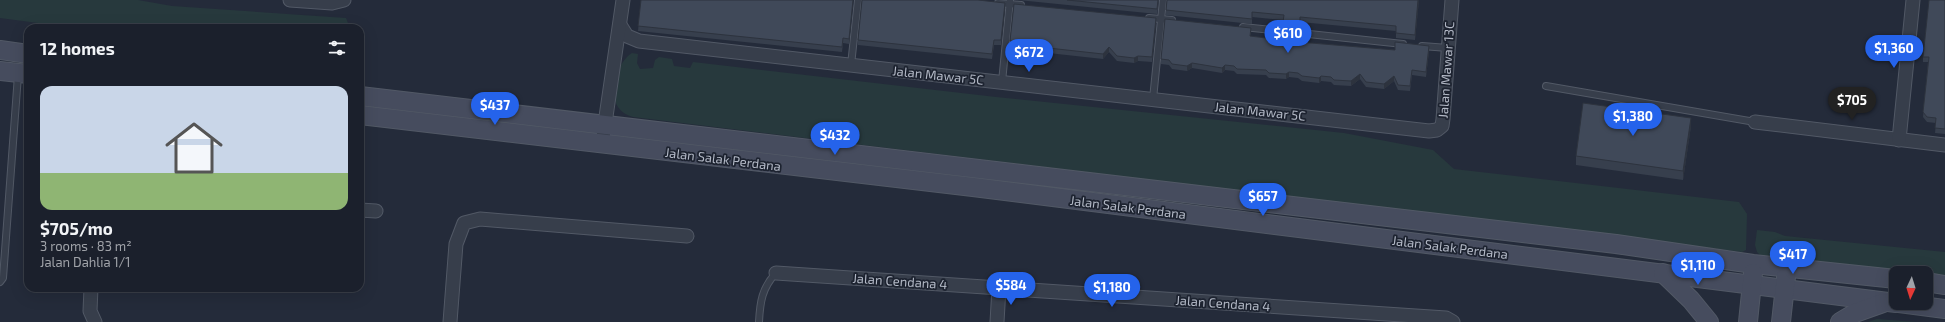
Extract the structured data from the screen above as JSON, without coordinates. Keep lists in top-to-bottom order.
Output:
{
  "streets": {
    "street": [
      "Jalan Mawar 13C",
      "Jalan Mawar 5C",
      "Jalan Salak Perdana",
      "Jalan Cendana 4"
    ]
  },
  "crossings": [
    ["Jalan Mawar 13C", "Jalan Mawar 5C"]
  ],
  "north": "bottom",
  "page": {
    "price": [
      "$610",
      "$1,360",
      "$672",
      "$705",
      "$437",
      "$1,380",
      "$432",
      "$657",
      "$417",
      "$1,110",
      "$584",
      "$1,180"
    ],
    "heading": "12 homes",
    "list": [
      {
        "name": "$705/mo",
        "note": "3 rooms · 83 m² · Jalan Dahlia 1/1"
      }
    ]
  }
}
